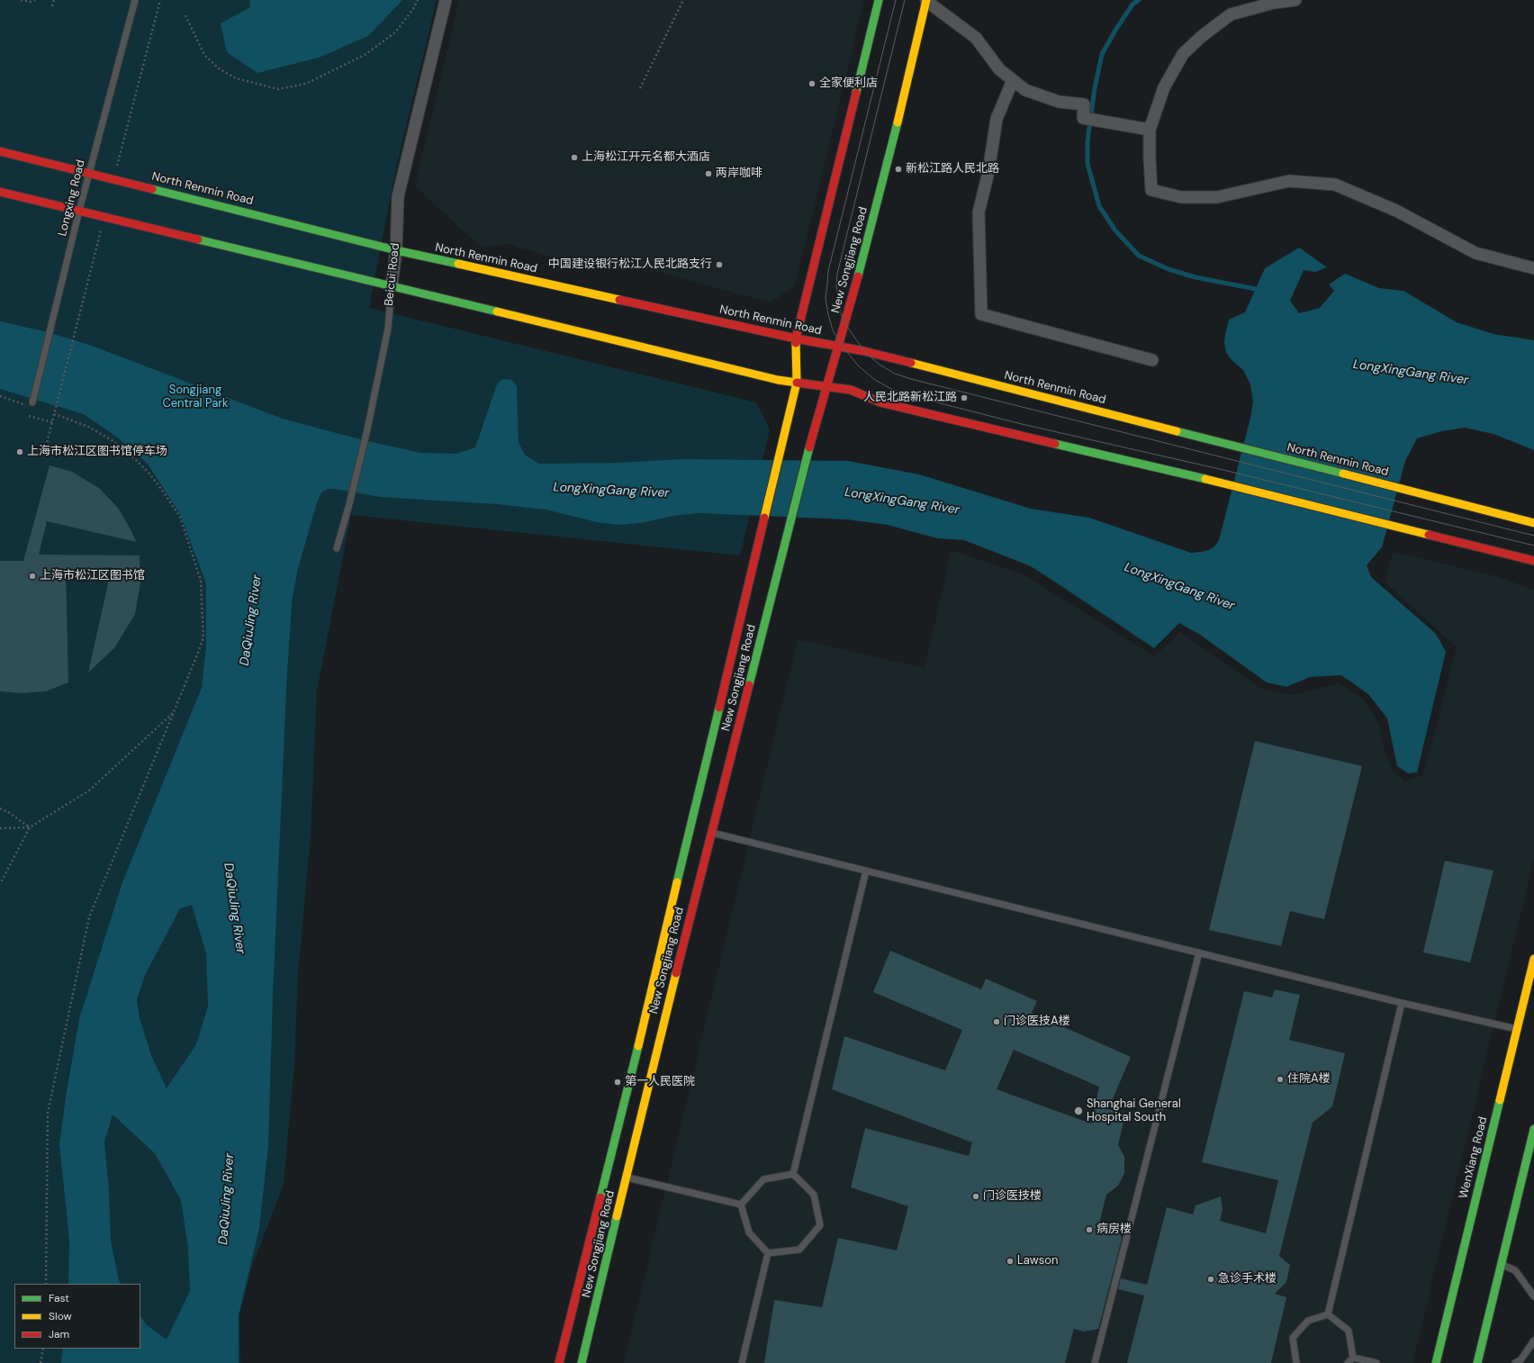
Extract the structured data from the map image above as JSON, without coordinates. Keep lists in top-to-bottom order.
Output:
{
  "streets": {
    "main road": ["North Renmin Road", "New Songjiang Road", "WenXiang Road"],
    "street": ["Beicui Road"],
    "lane": ["Longxing Road"]
  },
  "crossings": [
    ["North Renmin Road", "Longxing Road"],
    ["North Renmin Road", "New Songjiang Road"],
    ["North Renmin Road", "Beicui Road"]
  ],
  "water": ["LongXingGang River", "DaQiuJing River"],
  "parks": ["Songjiang Central Park"],
  "places": [
    "全家便利店",
    "上海松江开元名都大酒店",
    "新松江路人民北路",
    "两岸咖啡",
    "中国建设银行松江人民北路支行",
    "人民北路新松江路",
    "上海市松江区图书馆停车场",
    "上海市松江区图书馆",
    "门诊医技A楼",
    "住院A楼",
    "第一人民医院",
    "Shanghai General Hospital South",
    "门诊医技楼",
    "病房楼",
    "Lawson",
    "急诊手术楼"
  ],
  "legend": ["Fast", "Slow", "Jam"]
}
